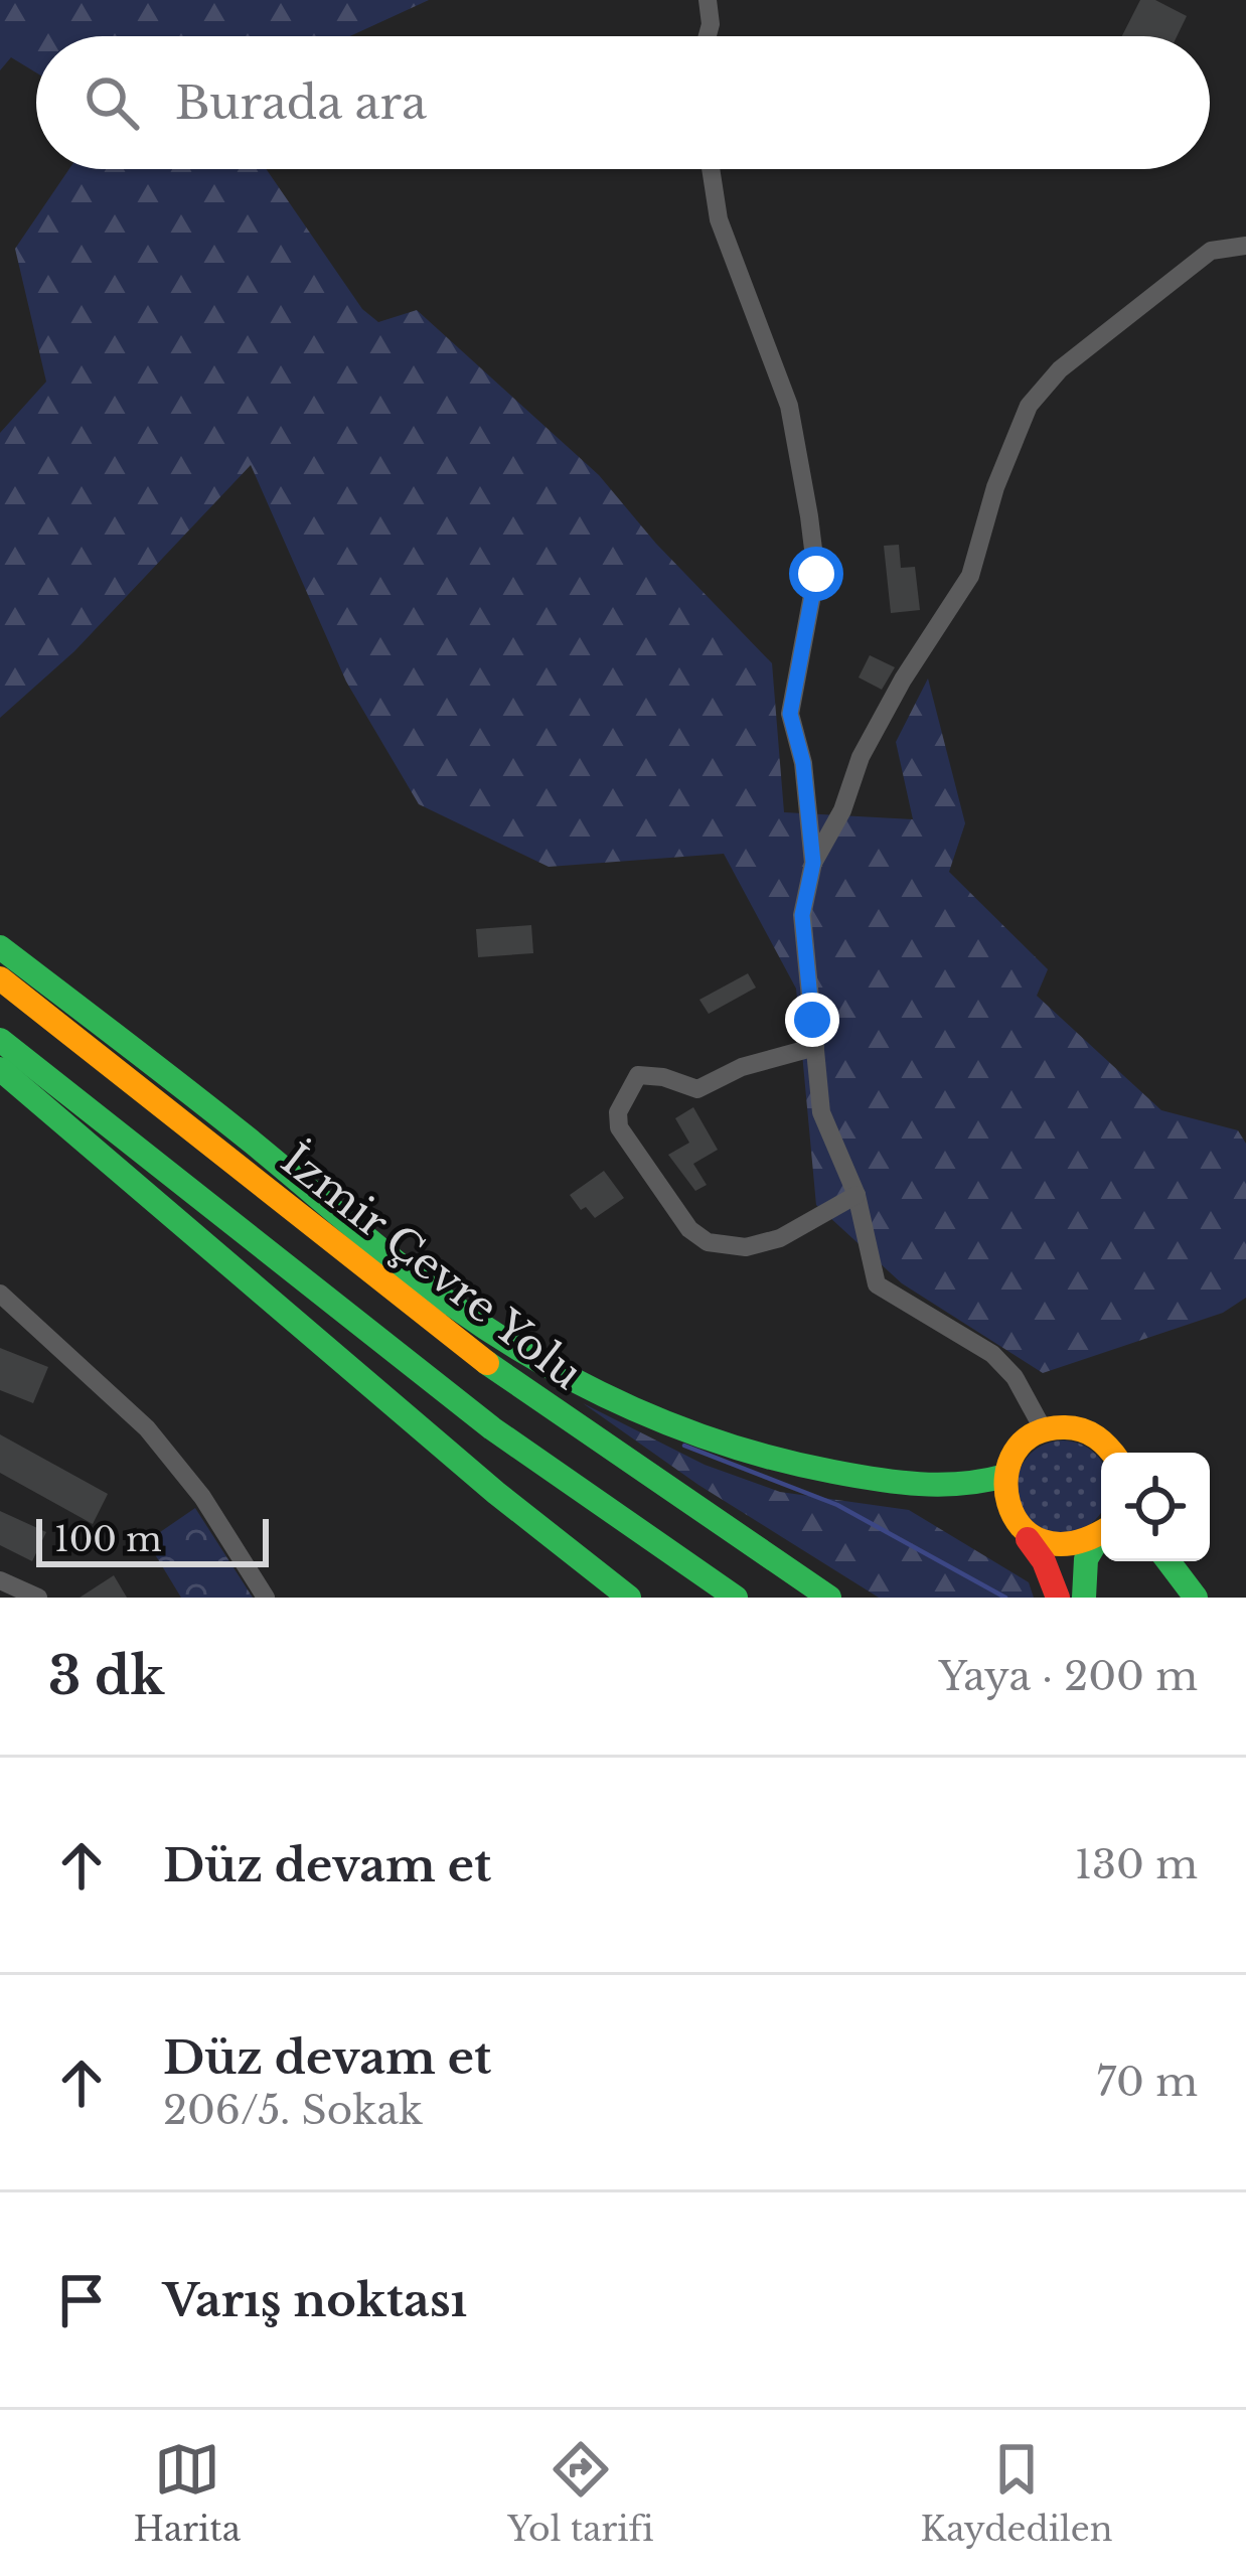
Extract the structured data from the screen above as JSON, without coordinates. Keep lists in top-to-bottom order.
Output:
{
  "streets": {
    "main road": ["İzmir Çevre Yolu"]
  },
  "scale_bar": "100 m",
  "page": {
    "search": "Burada ara",
    "scale": "100 m",
    "heading": ["3 dk", "Yaya · 200 m"],
    "list": [
      ["Düz devam et", "130 m"],
      ["Düz devam et", "206/5. Sokak", "70 m"],
      "Varış noktası"
    ],
    "nav": ["Harita", "Yol tarifi", "Kaydedilen"]
  }
}
